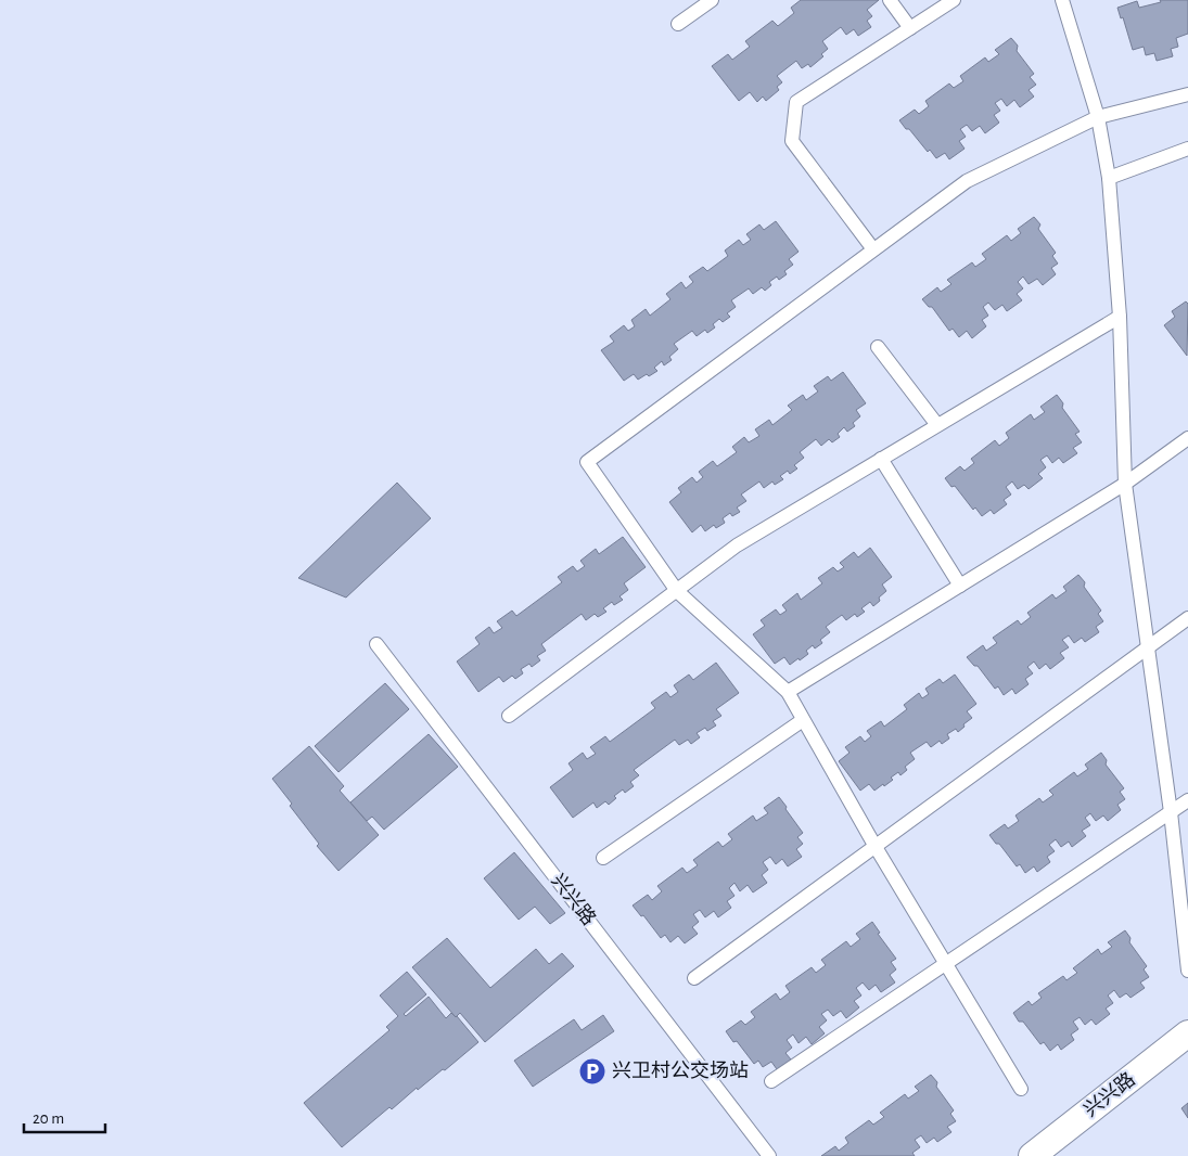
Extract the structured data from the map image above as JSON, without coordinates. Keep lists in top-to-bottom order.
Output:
{
  "streets": {
    "street": ["兴兴路"]
  },
  "places": {
    "parking": ["兴卫村公交场站"]
  },
  "scale_bar": "20 m"
}
